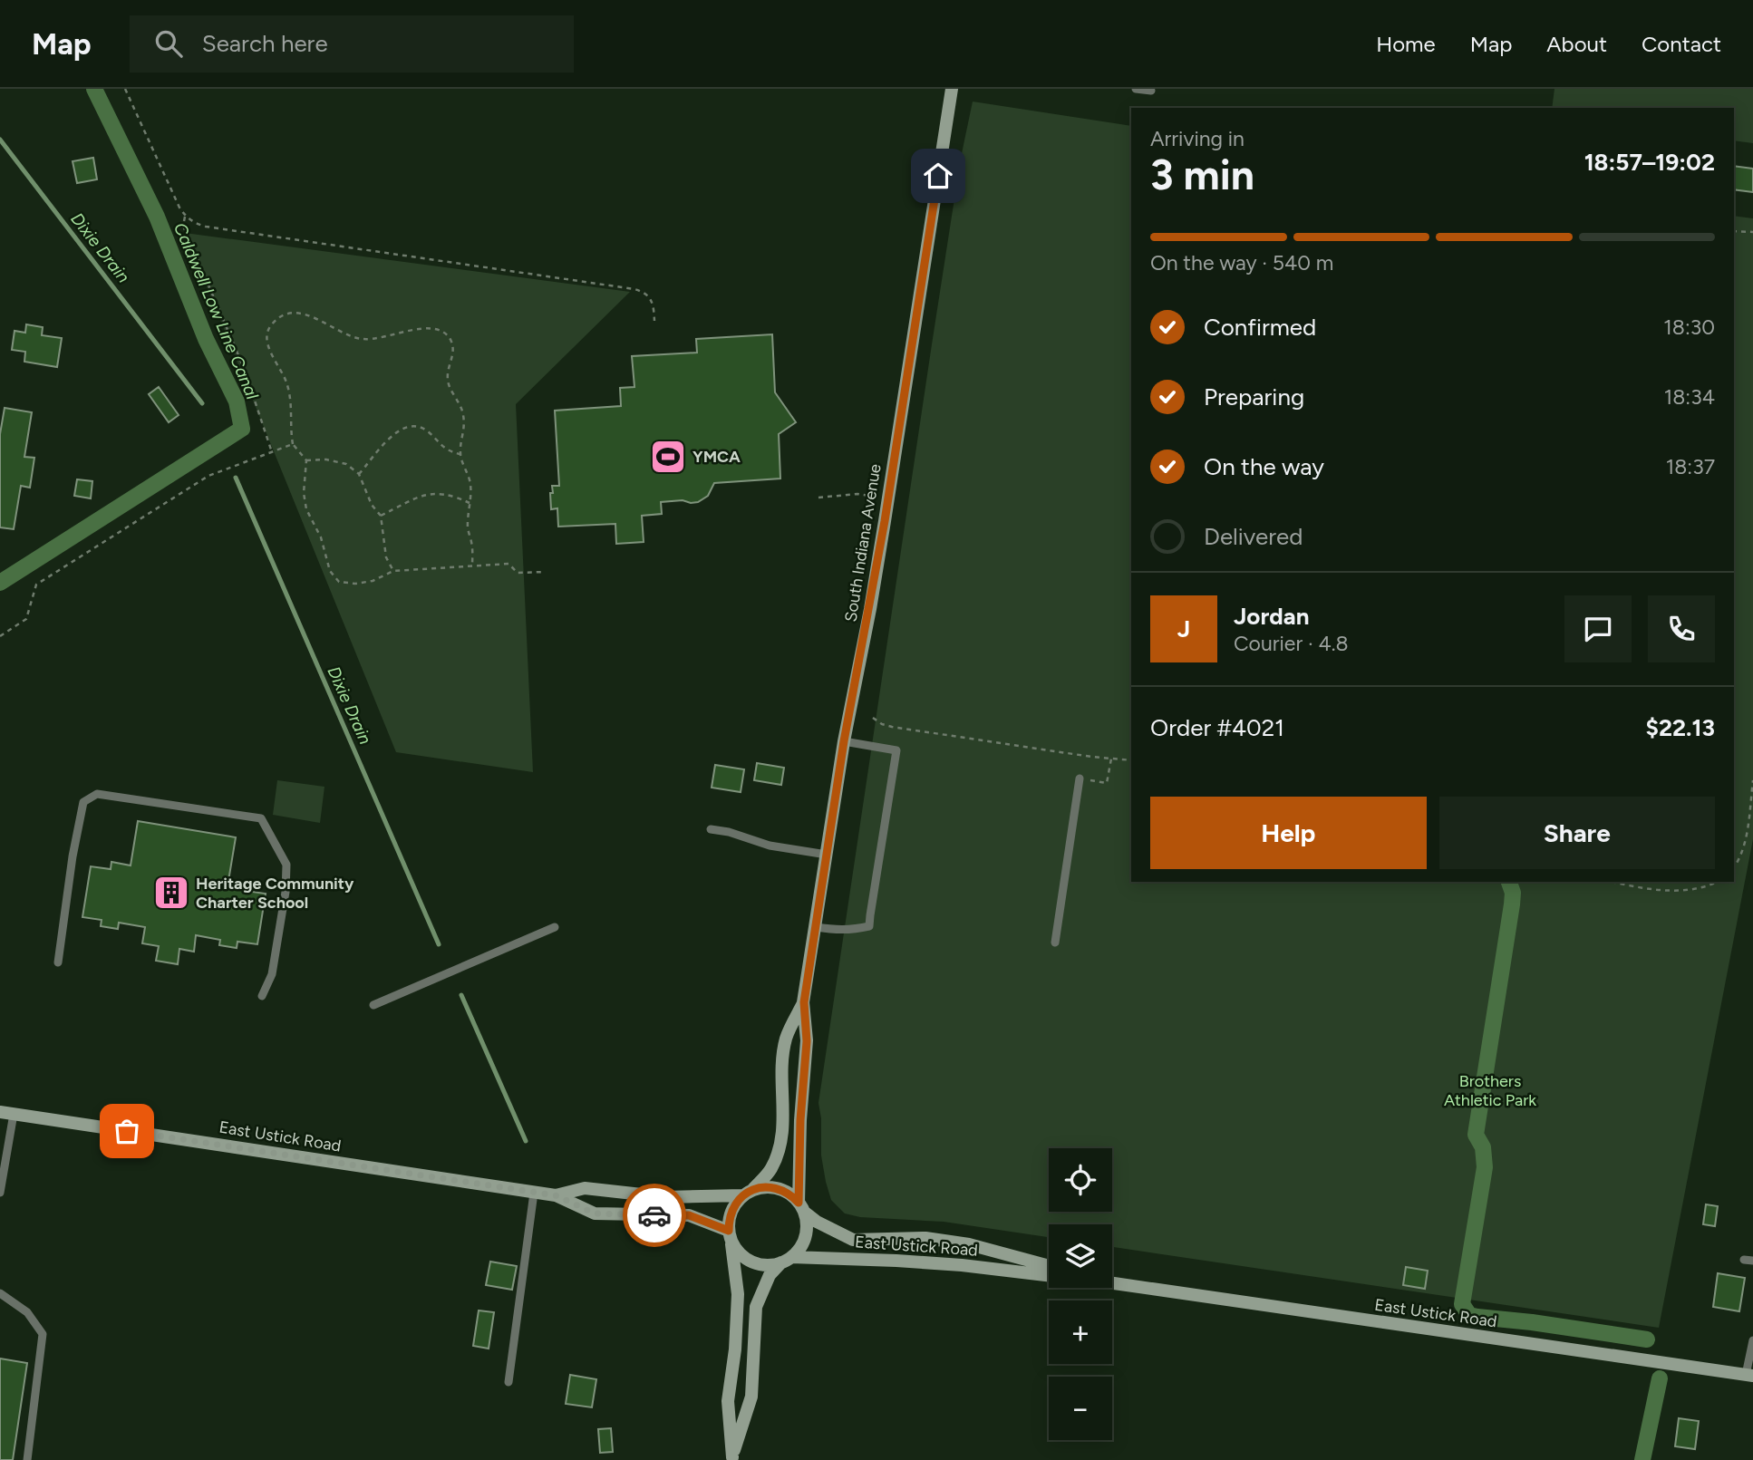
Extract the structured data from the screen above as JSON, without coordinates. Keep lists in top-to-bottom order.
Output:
{
  "streets": {
    "main road": ["South Indiana Avenue", "East Ustick Road"]
  },
  "crossings": [
    ["South Indiana Avenue", "East Ustick Road"]
  ],
  "water": ["Dixie Drain", "Caldwell Low Line Canal"],
  "parks": ["Brothers Athletic Park"],
  "places": {
    "sports": ["YMCA"],
    "building": ["Heritage Community Charter School"]
  },
  "page": {
    "header": "Map",
    "search": "Search here",
    "nav": [
      "Home",
      "Map",
      "About",
      "Contact"
    ],
    "heading": ["3 min", "Arriving in", "18:57–19:02"],
    "panel": [
      "Jordan",
      "Courier · 4.8",
      "Order #4021",
      "$22.13"
    ],
    "bar": "On the way · 540 m",
    "list": [
      ["Confirmed", "18:30"],
      ["Preparing", "18:34"],
      ["On the way", "18:37"],
      "Delivered"
    ],
    "round": "J",
    "buttons": ["Help", "Share"],
    "map_buttons": ["+", "−"]
  }
}
